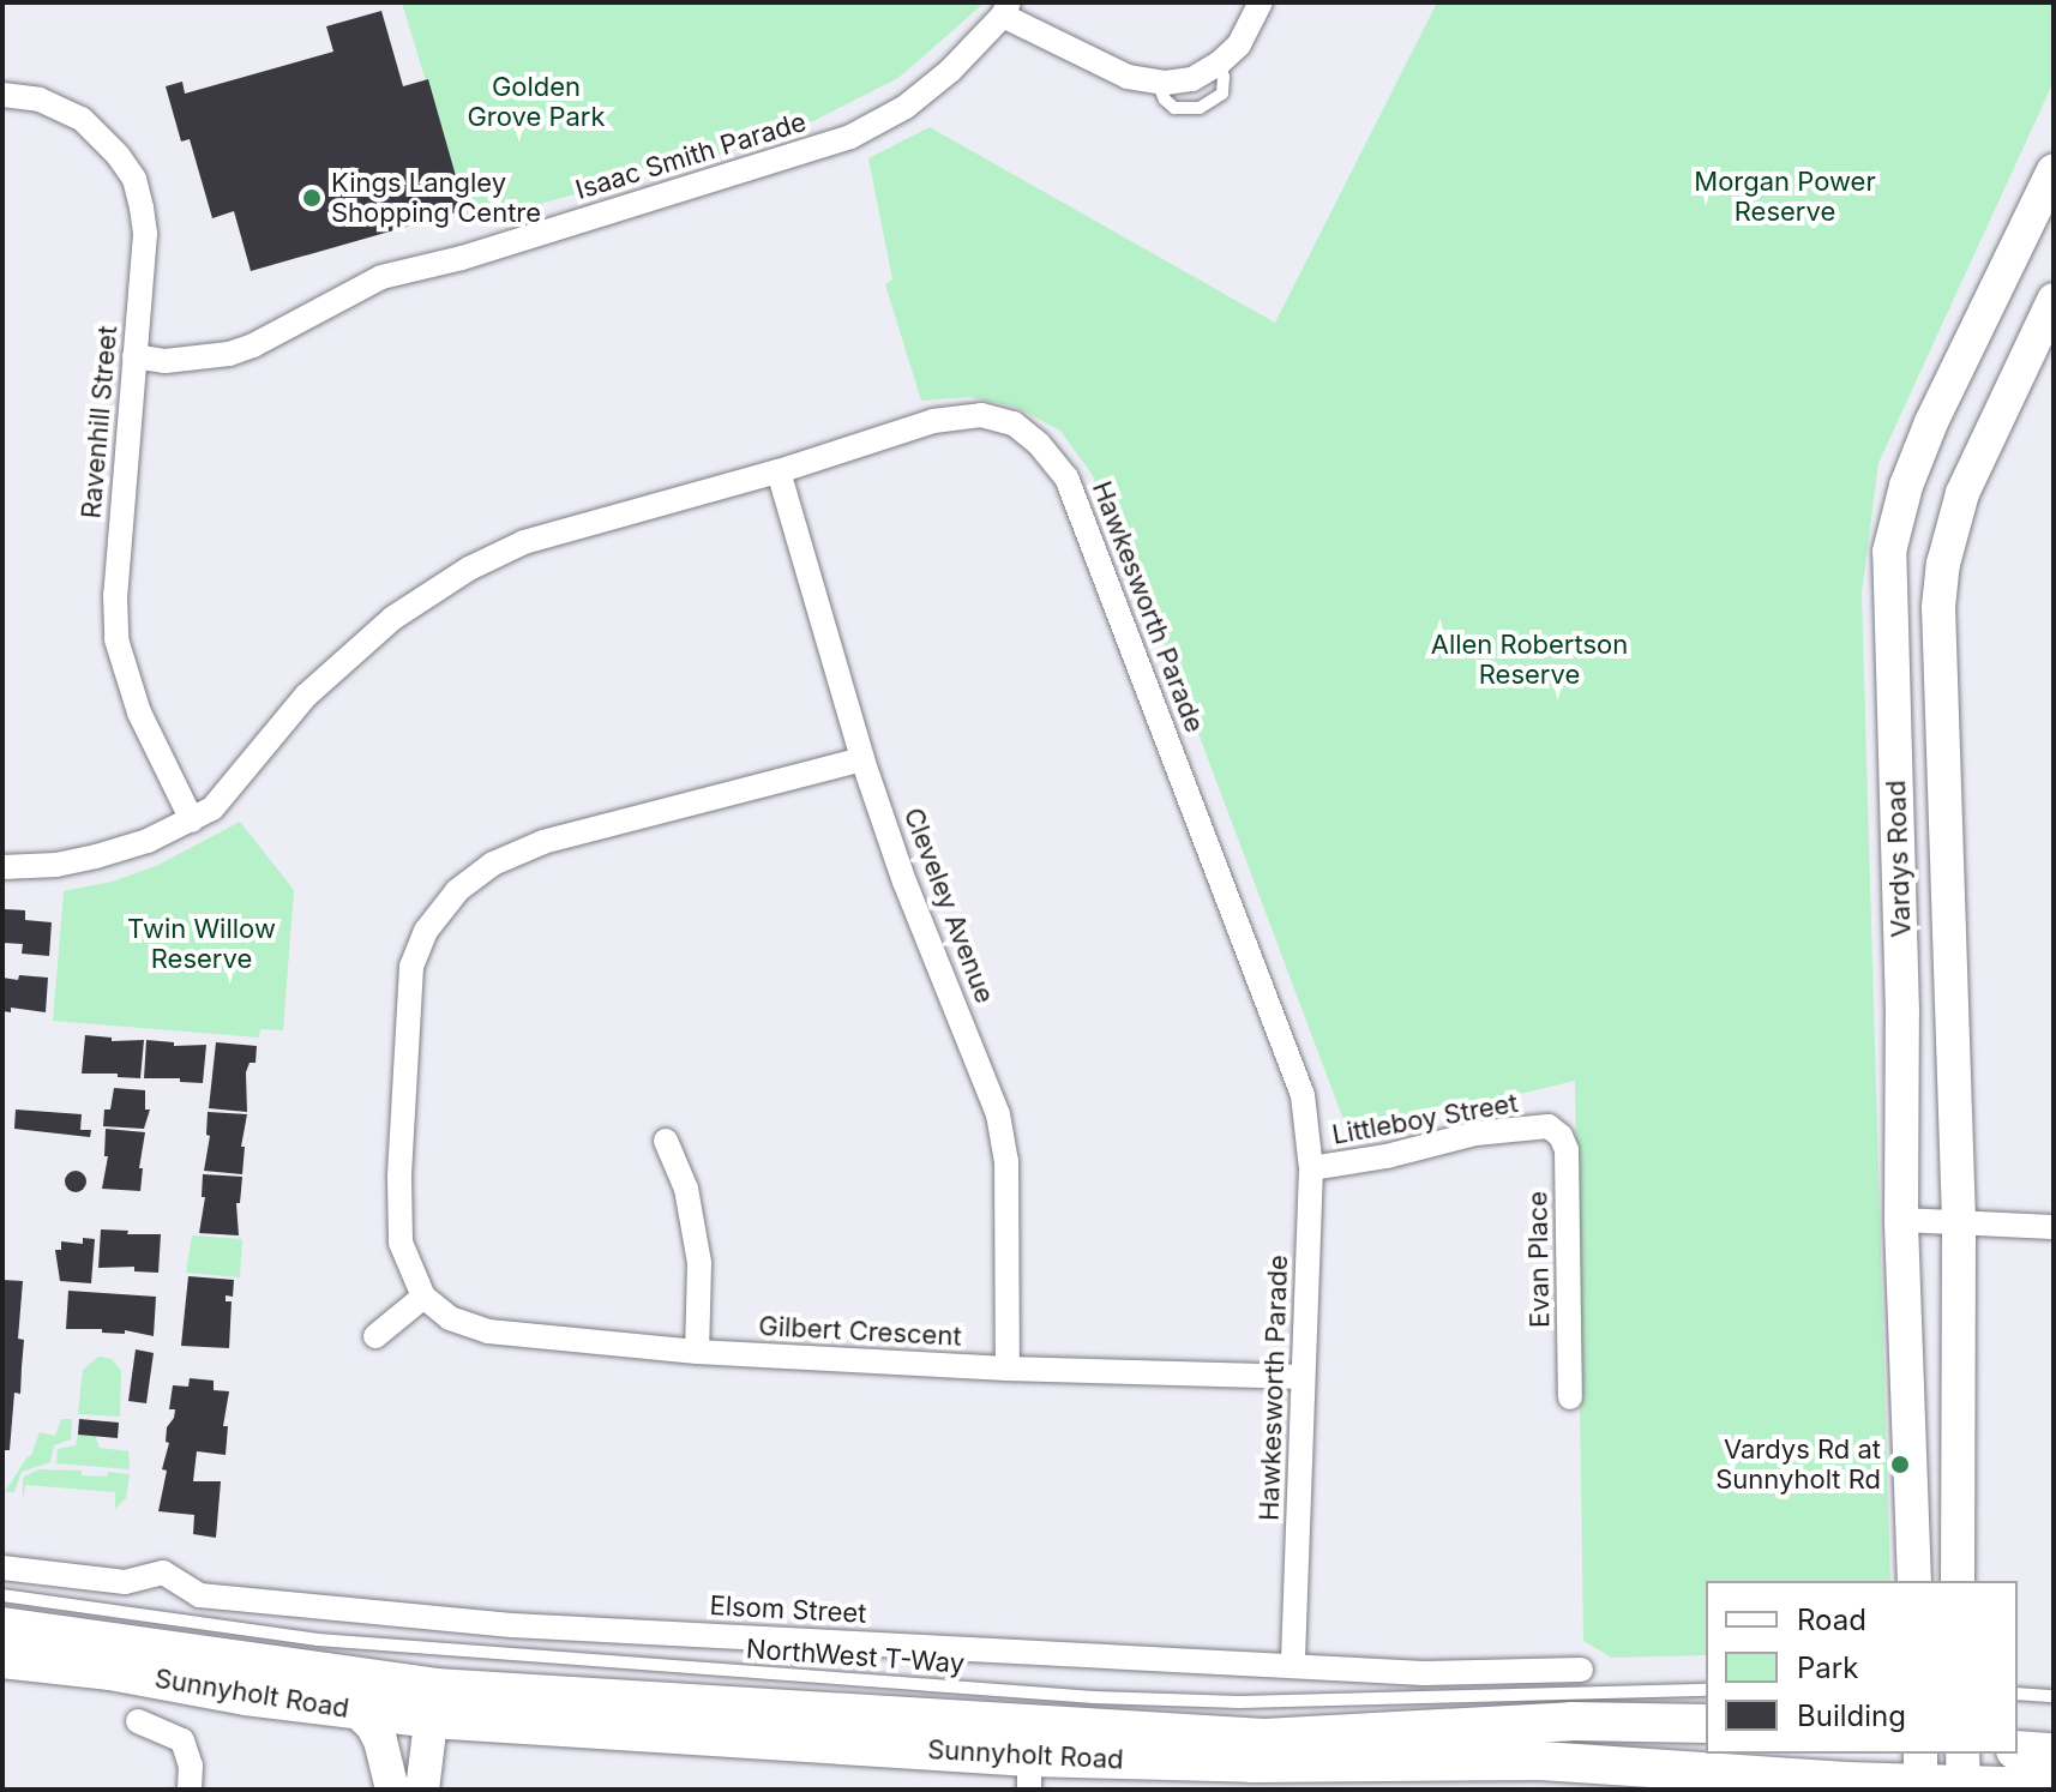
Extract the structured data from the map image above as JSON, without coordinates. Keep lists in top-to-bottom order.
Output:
{
  "streets": {
    "main road": ["Vardys Road", "Sunnyholt Road"],
    "street": [
      "Isaac Smith Parade",
      "Ravenhill Street",
      "Hawkesworth Parade",
      "Cleveley Avenue",
      "Littleboy Street",
      "Evan Place",
      "Gilbert Crescent",
      "Elsom Street"
    ],
    "lane": ["NorthWest T-Way"]
  },
  "crossings": [
    ["Isaac Smith Parade", "Ravenhill Street"],
    ["Ravenhill Street", "Hawkesworth Parade"],
    ["Hawkesworth Parade", "Cleveley Avenue"],
    ["Hawkesworth Parade", "Littleboy Street"],
    ["Hawkesworth Parade", "Gilbert Crescent"],
    ["Hawkesworth Parade", "Elsom Street"],
    ["Cleveley Avenue", "Gilbert Crescent"],
    ["Littleboy Street", "Evan Place"]
  ],
  "parks": [
    "Golden Grove Park",
    "Morgan Power Reserve",
    "Allen Robertson Reserve",
    "Twin Willow Reserve"
  ],
  "places": ["Kings Langley Shopping Centre", "Vardys Rd at Sunnyholt Rd"],
  "legend": ["Road", "Park", "Building"]
}
